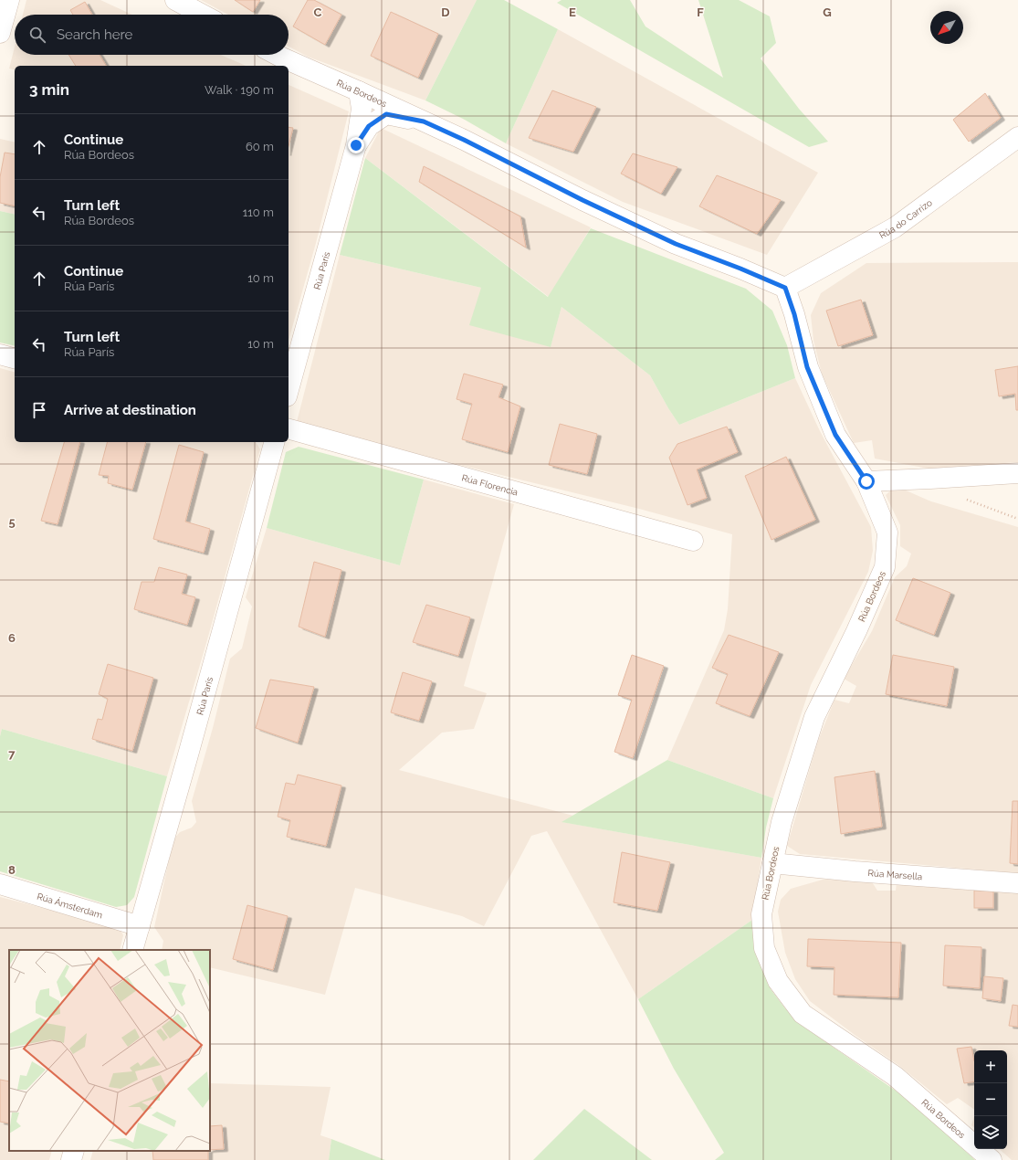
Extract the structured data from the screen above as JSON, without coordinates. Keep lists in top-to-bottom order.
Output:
{
  "streets": {
    "street": [
      "Rúa Bordeos",
      "Rúa do Carrizo",
      "Rúa París",
      "Rúa Florencia",
      "Rúa Marsella",
      "Rúa Ámsterdam"
    ]
  },
  "crossings": [
    ["Rúa Bordeos", "Rúa do Carrizo"],
    ["Rúa Bordeos", "Rúa París"],
    ["Rúa Bordeos", "Rúa Marsella"],
    ["Rúa París", "Rúa Ámsterdam"]
  ],
  "north": "bottom left",
  "page": {
    "search": "Search here",
    "heading": ["3 min", "Walk · 190 m"],
    "list": [
      ["Continue", "Rúa Bordeos", "60 m"],
      ["Turn left", "Rúa Bordeos", "110 m"],
      ["Continue", "Rúa París", "10 m"],
      ["Turn left", "Rúa París", "10 m"],
      "Arrive at destination"
    ],
    "map_buttons": ["+", "−"]
  },
  "grid": {
    "columns": [
      "C",
      "D",
      "E",
      "F",
      "G"
    ],
    "rows": [
      "5",
      "6",
      "7",
      "8"
    ]
  }
}
